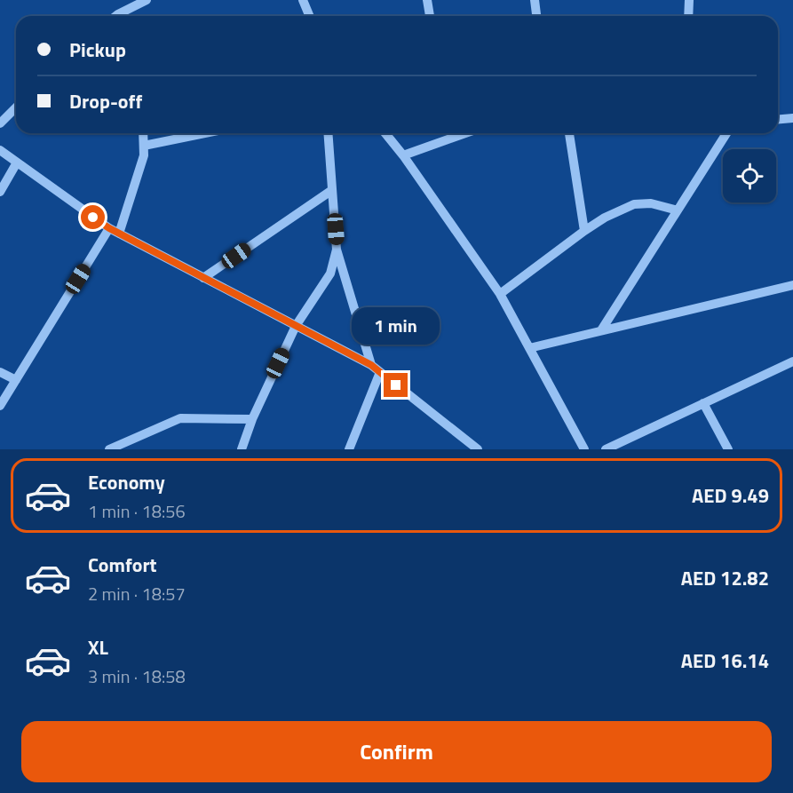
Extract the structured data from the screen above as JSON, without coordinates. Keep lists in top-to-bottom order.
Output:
{
  "page": {
    "banner": ["Pickup", "Drop-off"],
    "bubble": "1 min",
    "list": [
      {
        "name": "Economy",
        "note": "1 min · 18:56",
        "value": "AED 9.49"
      },
      {
        "name": "Comfort",
        "note": "2 min · 18:57",
        "value": "AED 12.82"
      },
      {
        "name": "XL",
        "note": "3 min · 18:58",
        "value": "AED 16.14"
      }
    ],
    "buttons": "Confirm"
  }
}
